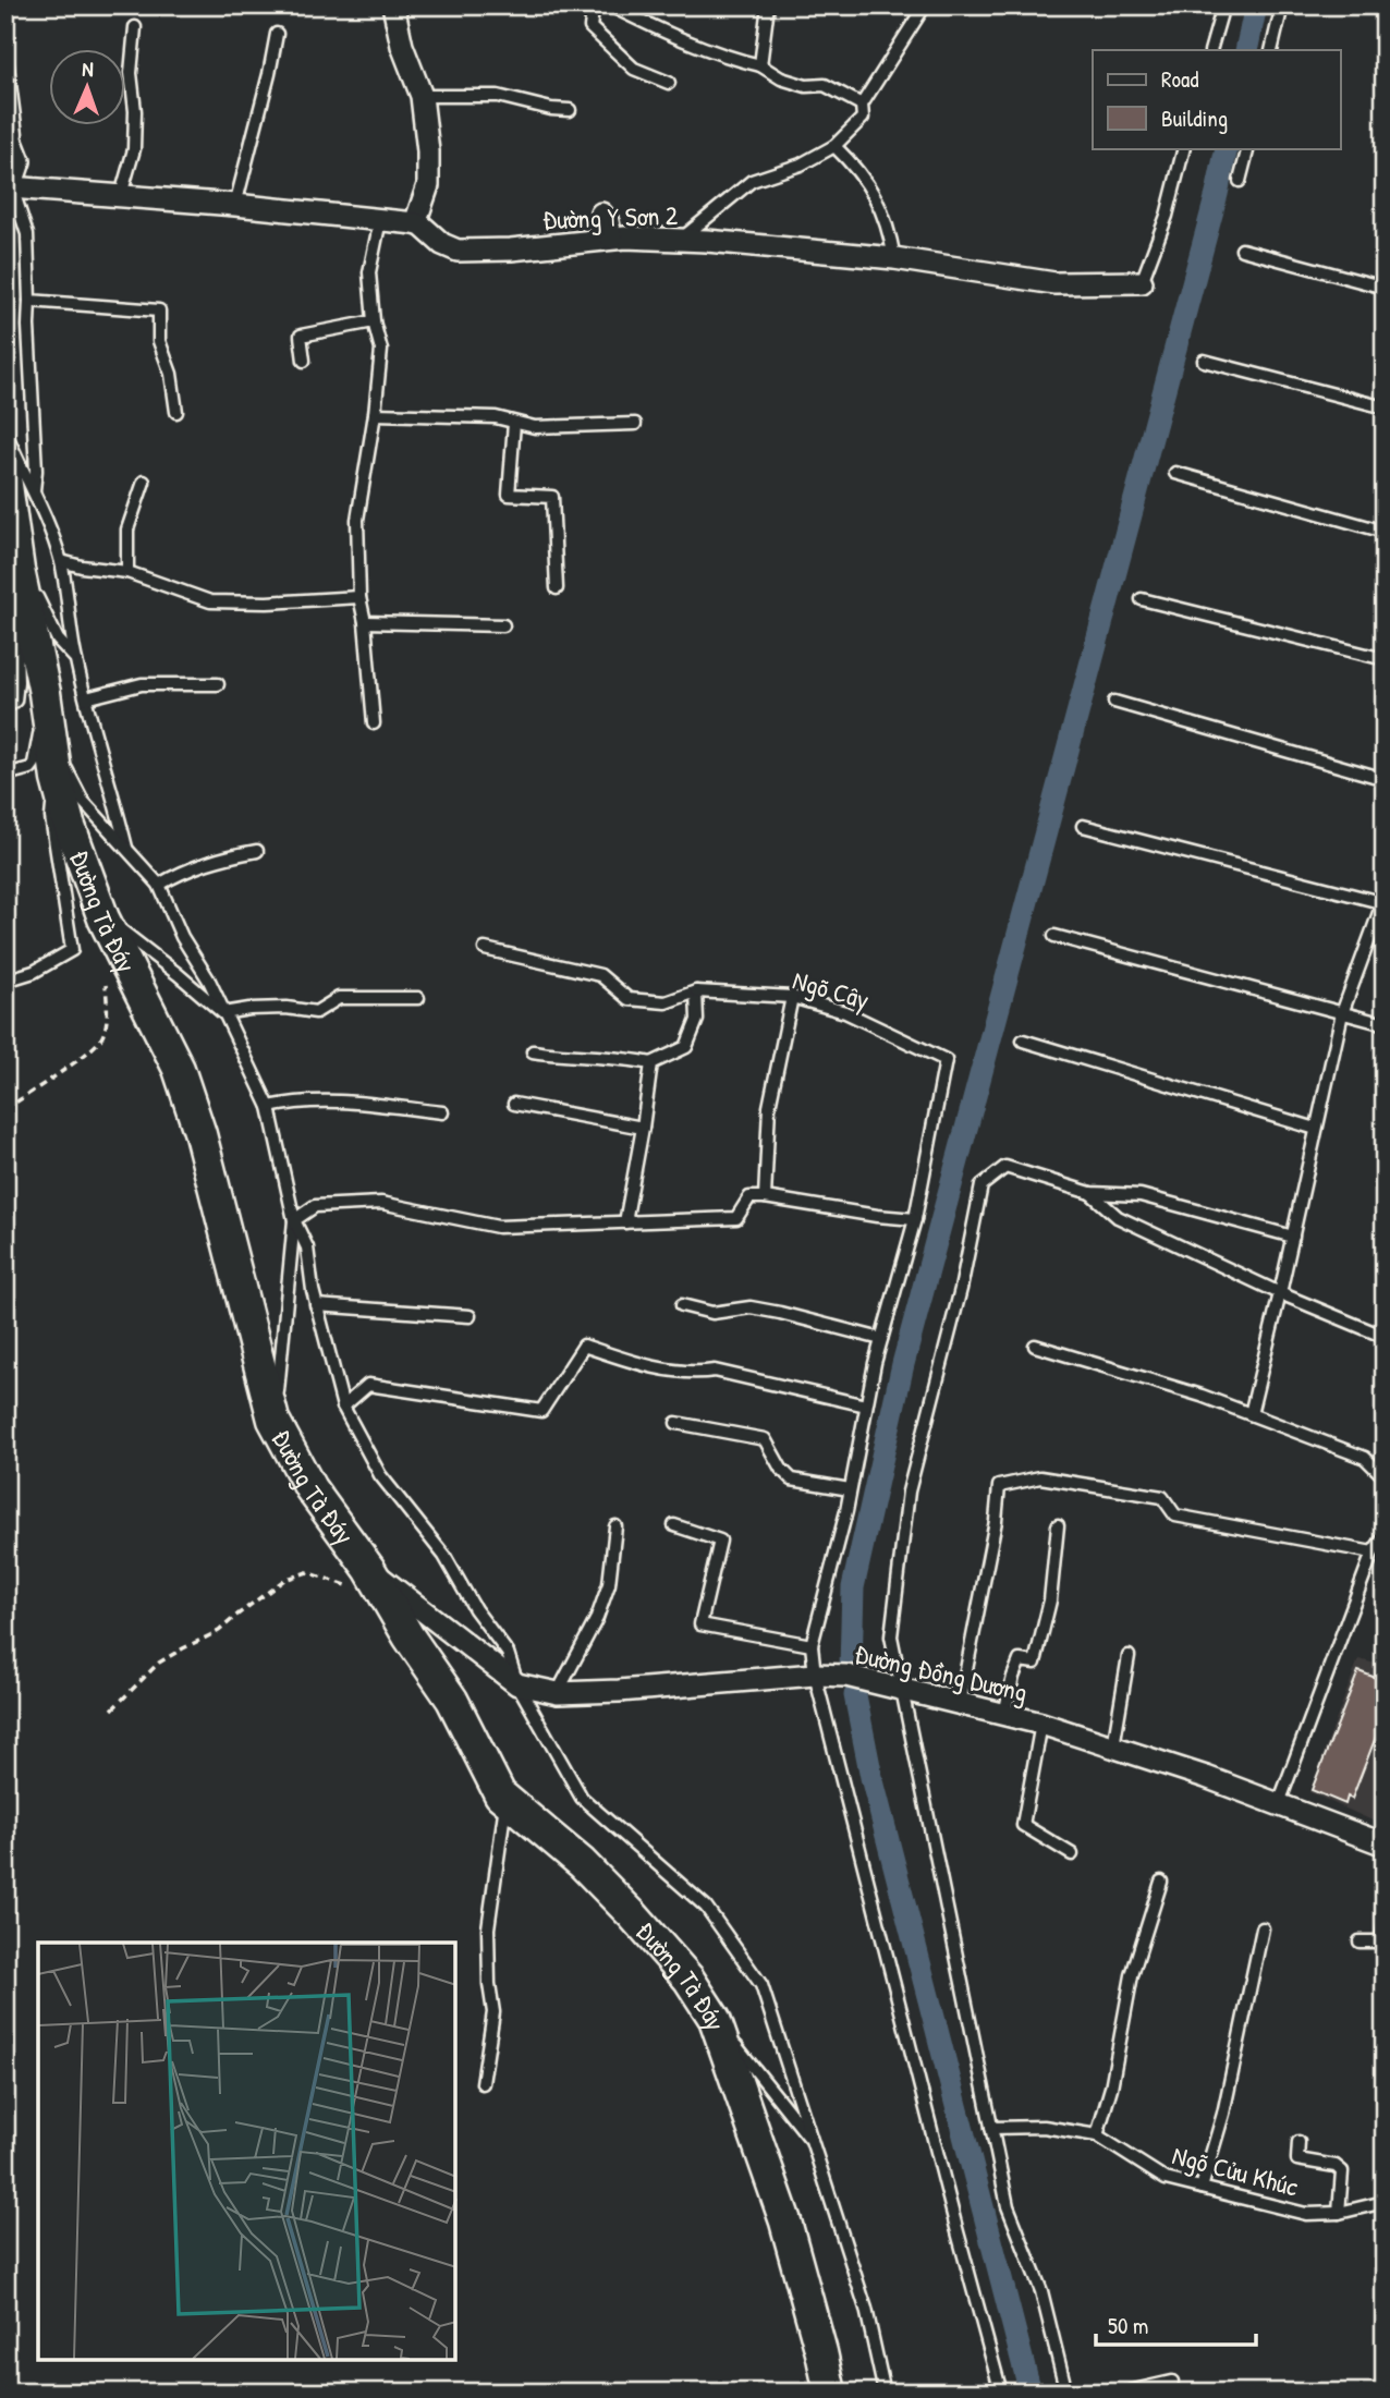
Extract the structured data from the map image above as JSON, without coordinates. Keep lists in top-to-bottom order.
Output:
{
  "streets": {
    "street": ["Đường Y Sơn 2", "Đường Tà Đáy", "Đường Đồng Dương"],
    "lane": ["Ngõ Cây", "Ngõ Cửu Khúc"]
  },
  "crossings": [
    ["Đường Tà Đáy", "Đường Đồng Dương"]
  ],
  "legend": ["Road", "Building"],
  "scale_bar": "50 m",
  "north": "top"
}
